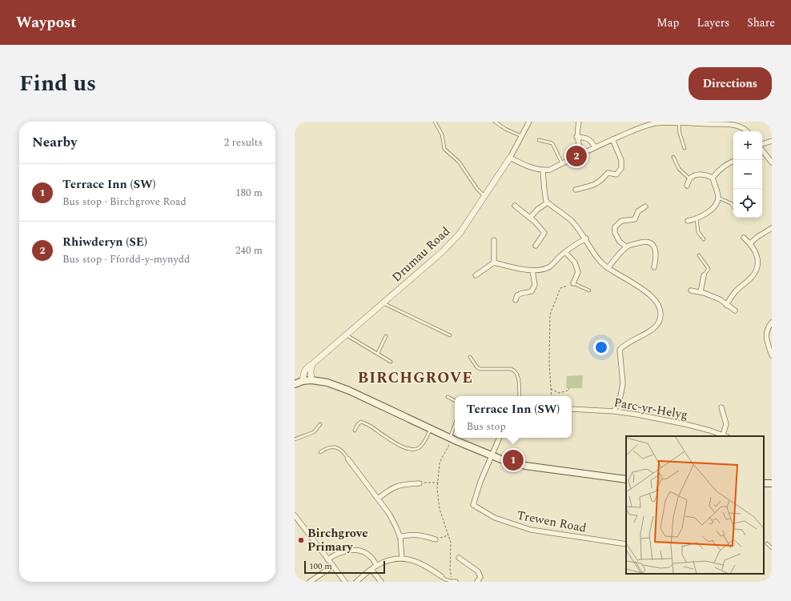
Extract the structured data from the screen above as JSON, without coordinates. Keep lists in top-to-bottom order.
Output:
{
  "streets": {
    "street": ["Drumau Road", "Parc-yr-Helyg", "Trewen Road"]
  },
  "districts": ["BIRCHGROVE"],
  "places": ["Birchgrove Primary"],
  "scale_bar": "100 m",
  "page": {
    "header": "Waypost",
    "nav": ["Map", "Layers", "Share"],
    "title": "Find us",
    "buttons": "Directions",
    "heading": ["Nearby", "2 results"],
    "map_buttons": ["+", "−"],
    "pins": ["2", "1"],
    "list": [
      {
        "mark": "1",
        "name": "Terrace Inn (SW)",
        "note": "Bus stop · Birchgrove Road",
        "value": "180 m"
      },
      {
        "mark": "2",
        "name": "Rhiwderyn (SE)",
        "note": "Bus stop · Ffordd-y-mynydd",
        "value": "240 m"
      }
    ],
    "popup": ["Terrace Inn (SW)", "Bus stop"],
    "scale": "100 m"
  }
}
